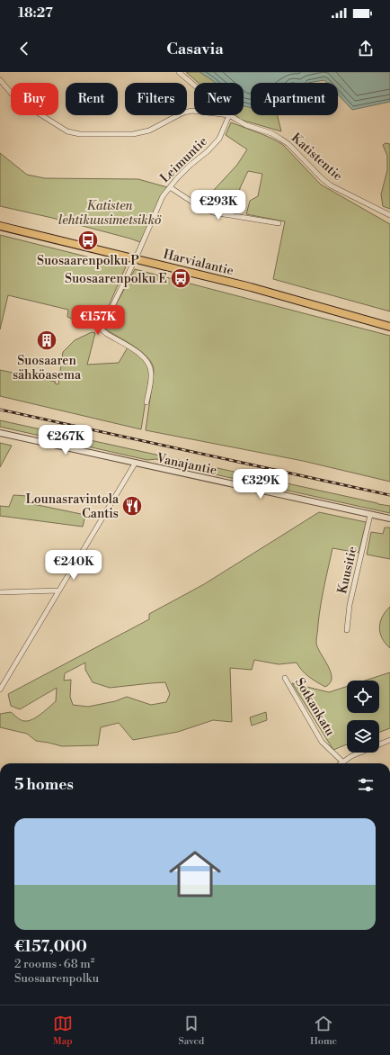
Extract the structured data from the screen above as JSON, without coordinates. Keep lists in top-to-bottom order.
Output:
{
  "streets": {
    "highway": ["Harvialantie"],
    "street": [
      "Katistentie",
      "Leimuntie",
      "Vanajantie",
      "Kuusitie",
      "Sotkankatu"
    ]
  },
  "crossings": [
    ["Katistentie", "Leimuntie"],
    ["Leimuntie", "Harvialantie"],
    ["Vanajantie", "Kuusitie"]
  ],
  "parks": ["Katisten lehtikuusimetsikkö"],
  "places": {
    "bus stop": ["Suosaarenpolku P", "Suosaarenpolku E"],
    "building": ["Suosaaren sähköasema"],
    "restaurant": ["Lounasravintola Cantis"]
  },
  "page": {
    "status": "18:27",
    "header": "Casavia",
    "chip": [
      "Buy",
      "Rent",
      "Filters",
      "New",
      "Apartment"
    ],
    "price": [
      "€293K",
      "€157K",
      "€267K",
      "€329K",
      "€240K"
    ],
    "heading": "5 homes",
    "list": [
      {
        "name": "€157,000",
        "note": "2 rooms · 68 m² · Suosaarenpolku"
      }
    ],
    "tabs": ["Map", "Saved", "Home"]
  }
}
